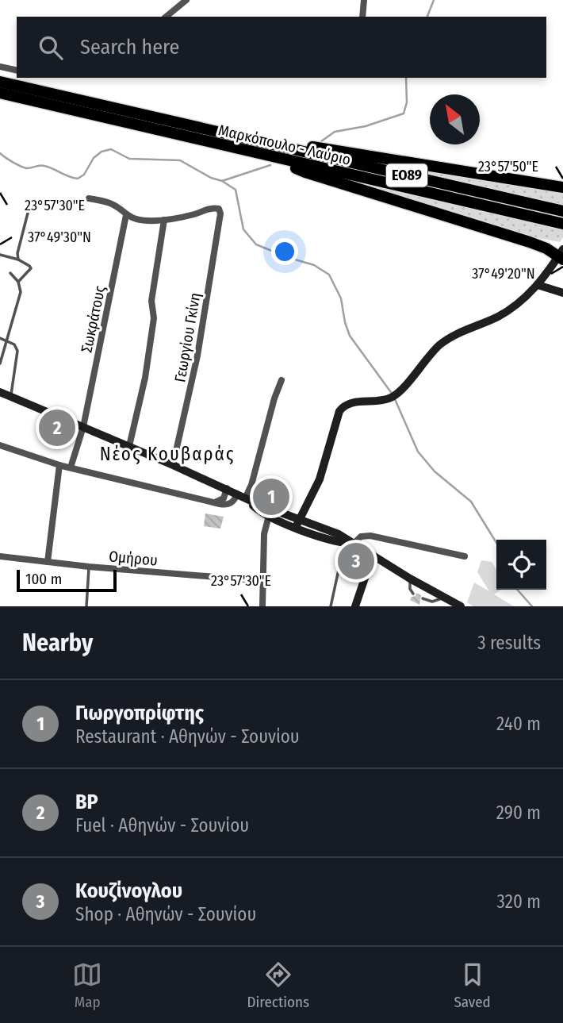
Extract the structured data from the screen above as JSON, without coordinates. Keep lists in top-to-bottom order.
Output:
{
  "streets": {
    "highway": ["Μαρκόπουλο - Λαύριο", "ΕΟ89"],
    "street": ["Σωκράτους", "Γεωργίου Γκίνη", "Ομήρου"]
  },
  "districts": ["Νέος Κουβαράς"],
  "scale_bar": "100 m",
  "north": "top left",
  "page": {
    "search": "Search here",
    "pins": ["2", "1", "3"],
    "scale": "100 m",
    "heading": ["Nearby", "3 results"],
    "list": [
      {
        "mark": "1",
        "name": "Γιωργοπρίφτης",
        "note": "Restaurant · Αθηνών - Σουνίου",
        "value": "240 m"
      },
      {
        "mark": "2",
        "name": "BP",
        "note": "Fuel · Αθηνών - Σουνίου",
        "value": "290 m"
      },
      {
        "mark": "3",
        "name": "Κουζίνογλου",
        "note": "Shop · Αθηνών - Σουνίου",
        "value": "320 m"
      }
    ],
    "nav": ["Map", "Directions", "Saved"]
  },
  "coordinates": [
    "23°57'50\"E",
    "23°57'30\"E",
    "37°49'30\"N",
    "37°49'20\"N"
  ]
}
